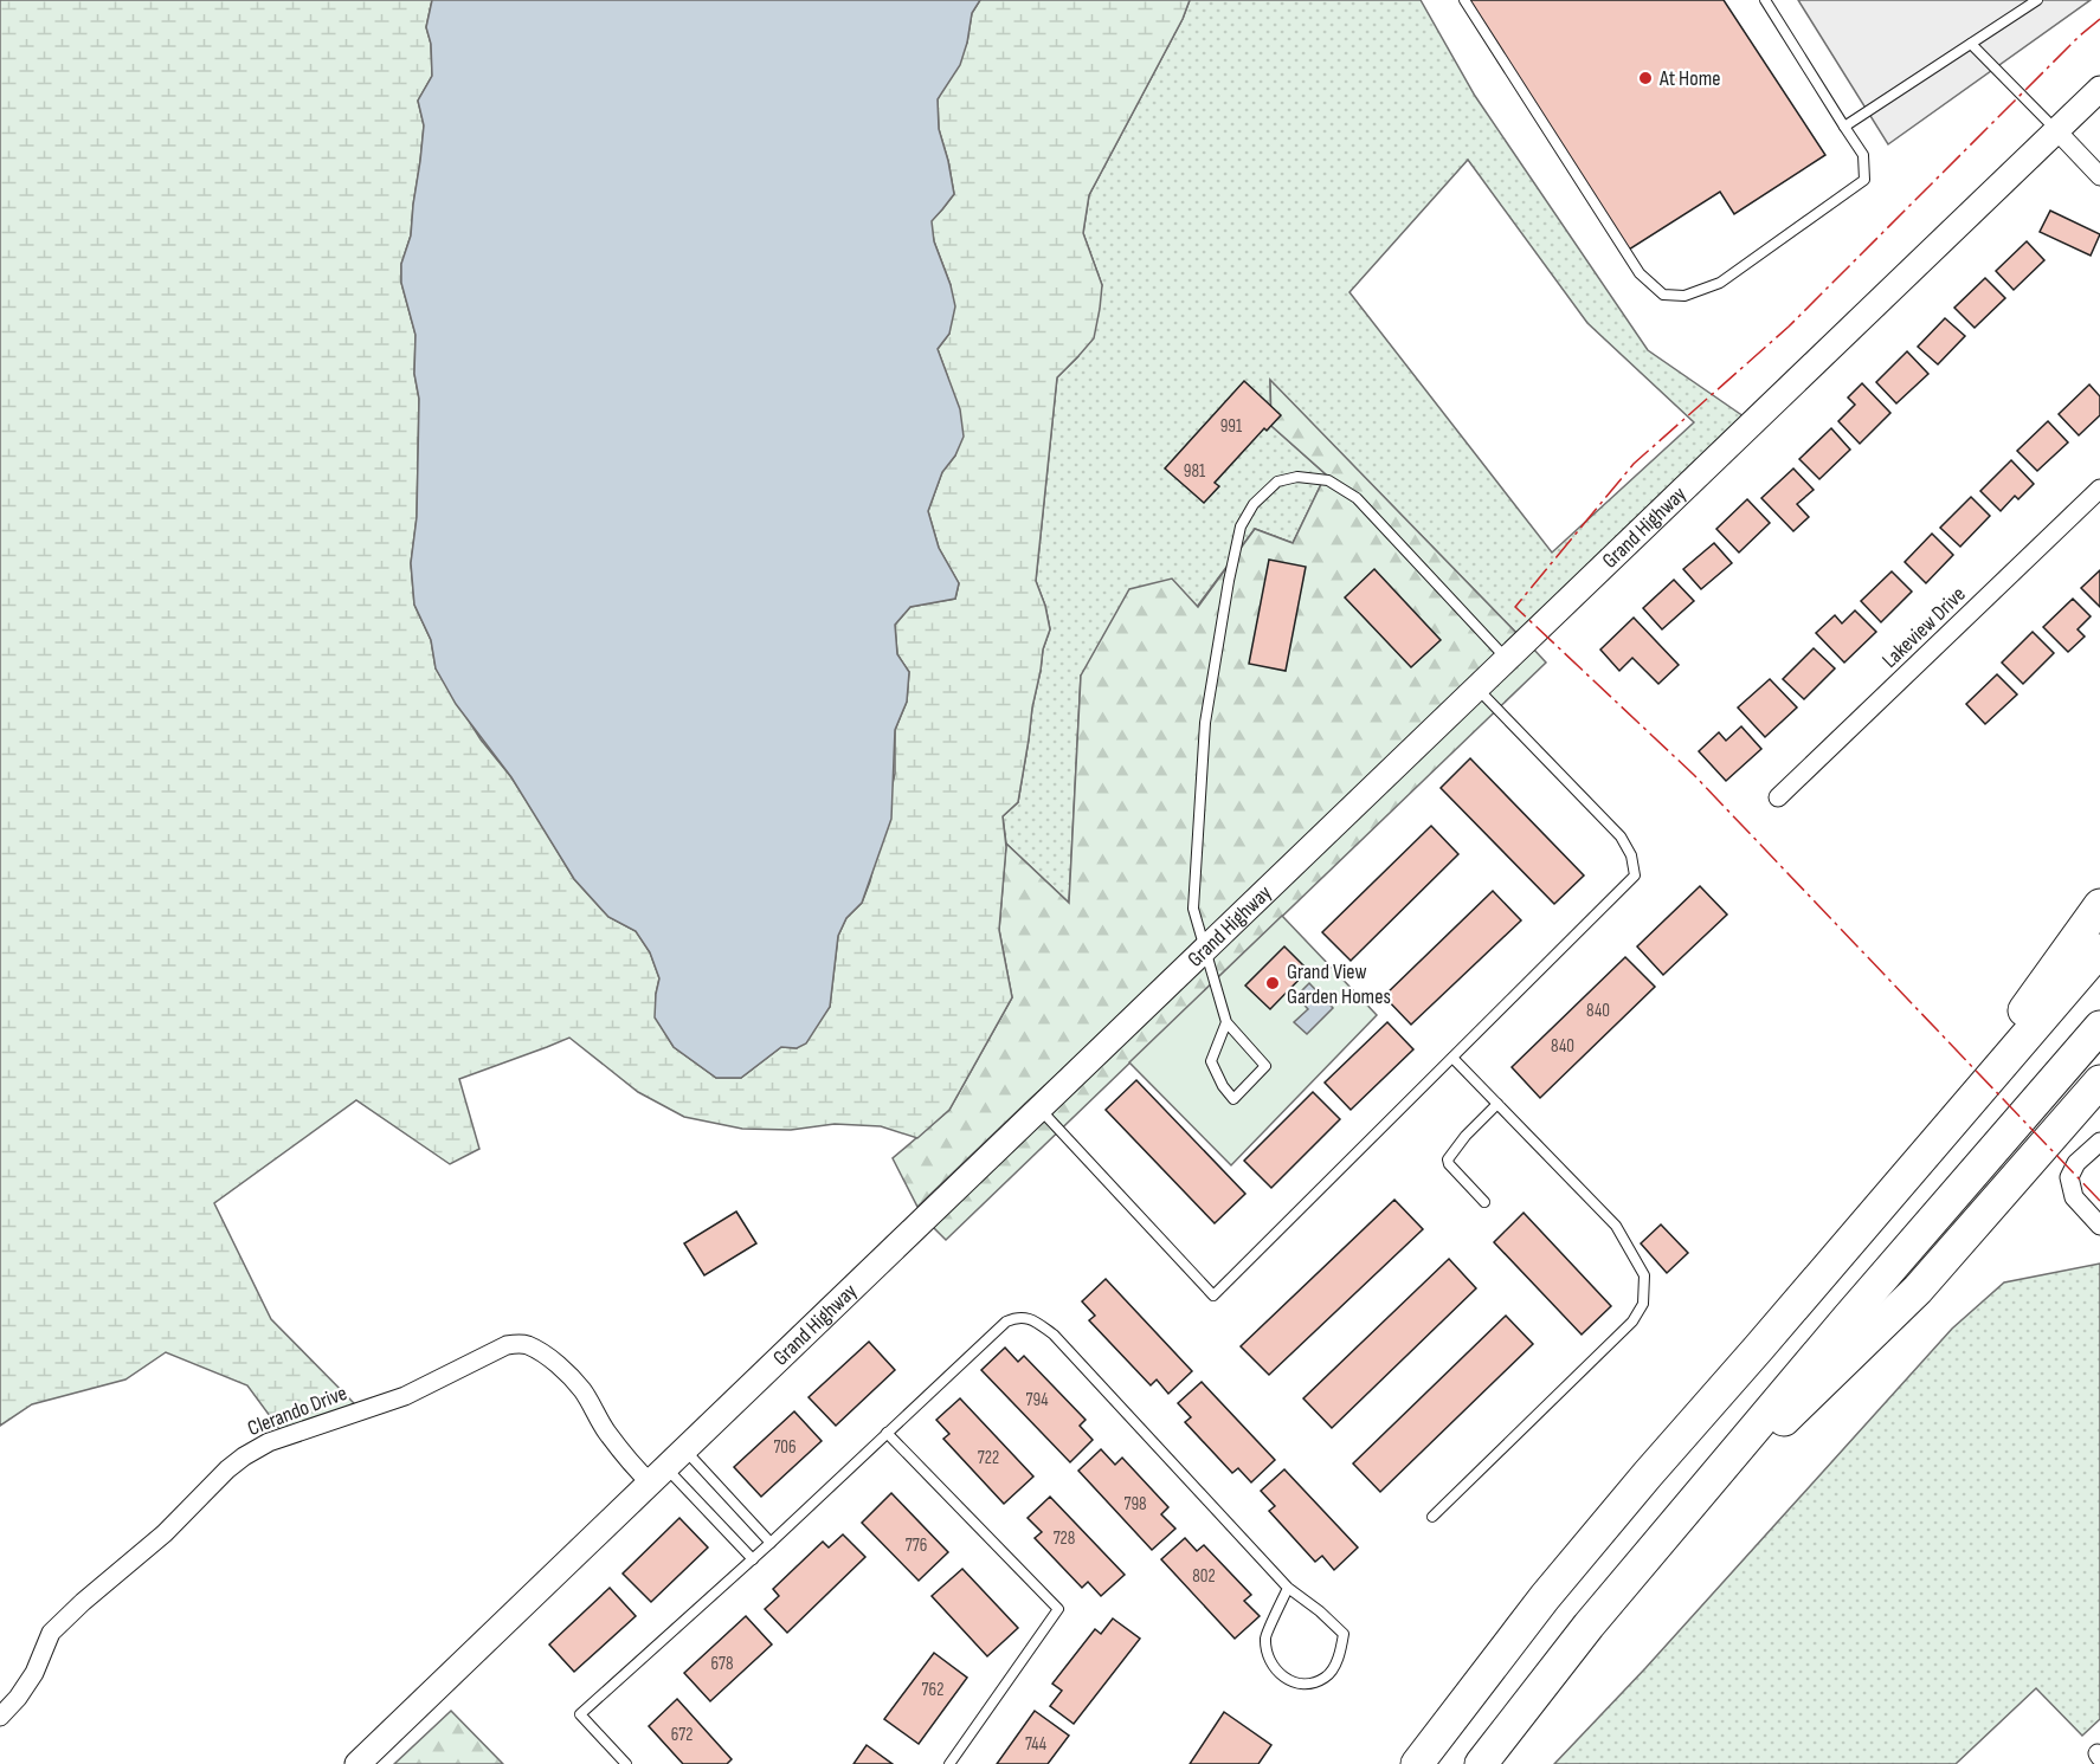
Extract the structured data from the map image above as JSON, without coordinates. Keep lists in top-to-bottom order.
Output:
{
  "streets": {
    "street": ["Grand Highway", "Lakeview Drive", "Clerando Drive"]
  },
  "crossings": [
    ["Grand Highway", "Clerando Drive"]
  ],
  "places": ["At Home", "Grand View Garden Homes"],
  "house_numbers": [
    "991",
    "981",
    "840",
    "840",
    "794",
    "706",
    "722",
    "798",
    "728",
    "776",
    "802",
    "678",
    "762",
    "672",
    "744"
  ]
}
